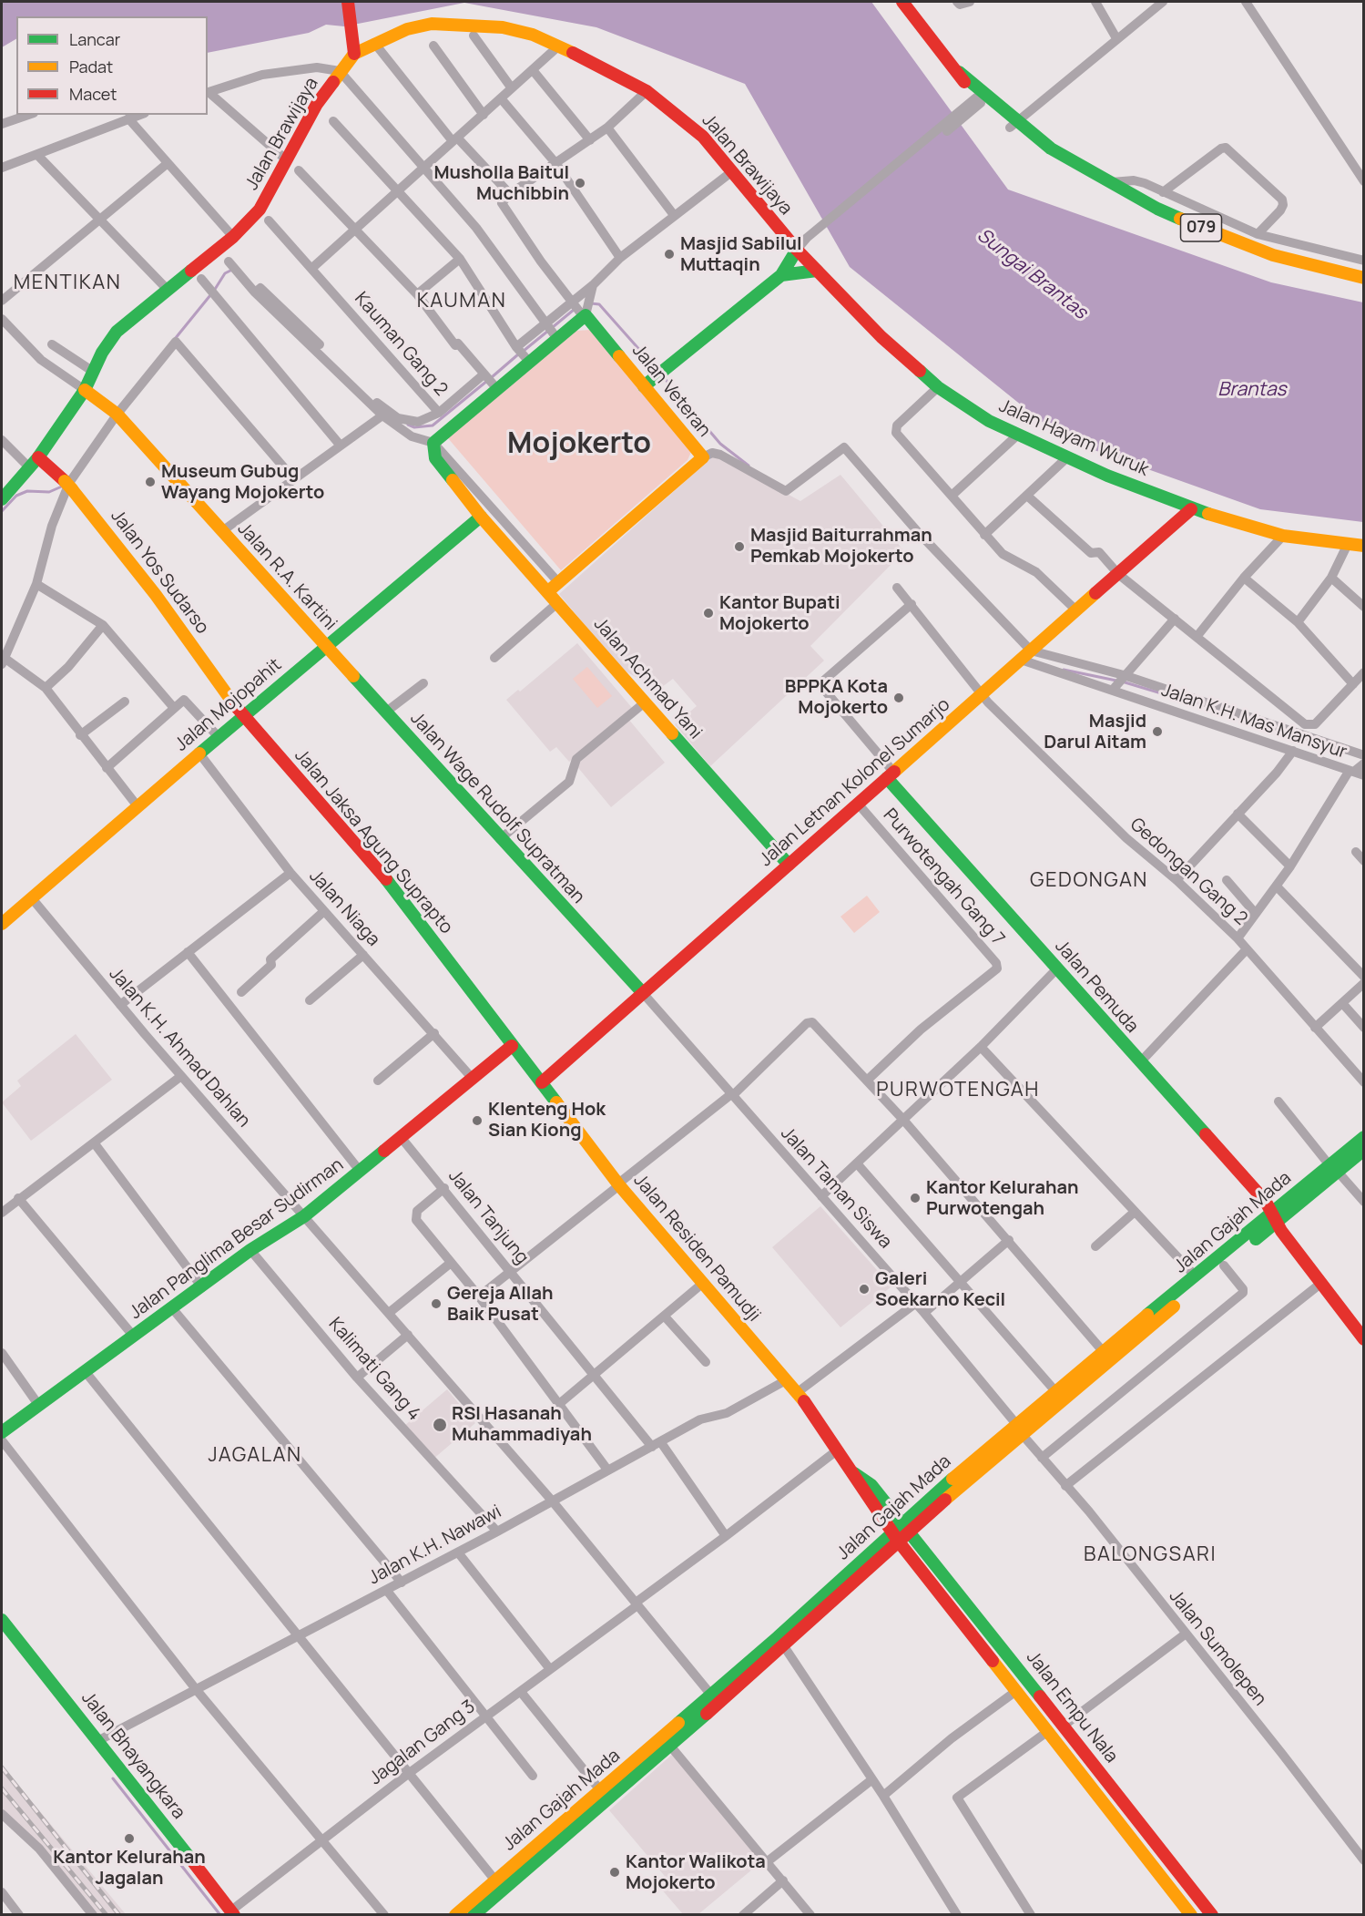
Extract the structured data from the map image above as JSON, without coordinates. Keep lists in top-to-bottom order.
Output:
{
  "streets": {
    "main road": [
      "Jalan Brawijaya",
      "079",
      "Jalan Veteran",
      "Jalan Hayam Wuruk",
      "Jalan Yos Sudarso",
      "Jalan R.A. Kartini",
      "Jalan Achmad Yani",
      "Jalan Mojopahit",
      "Jalan Letnan Kolonel Sumarjo",
      "Jalan Wage Rudolf Supratman",
      "Jalan Jaksa Agung Suprapto",
      "Jalan Pemuda",
      "Jalan Gajah Mada",
      "Jalan Panglima Besar Sudirman",
      "Jalan Residen Pamudji",
      "Jalan Empu Nala",
      "Jalan Bhayangkara"
    ],
    "street": [
      "Kauman Gang 2",
      "Jalan K.H. Mas Mansyur",
      "Gedongan Gang 2",
      "Purwotengah Gang 7",
      "Jalan Niaga",
      "Jalan K.H. Ahmad Dahlan",
      "Jalan Taman Siswa",
      "Jalan Tanjung",
      "Kalimati Gang 4",
      "Jalan K.H. Nawawi",
      "Jalan Sumolepen",
      "Jagalan Gang 3"
    ]
  },
  "crossings": [
    ["Jalan Brawijaya", "Jalan Hayam Wuruk"],
    ["Jalan Brawijaya", "Jalan Yos Sudarso"],
    ["Jalan Brawijaya", "Jalan R.A. Kartini"],
    ["Jalan Veteran", "Jalan Achmad Yani"],
    ["Jalan Hayam Wuruk", "Jalan Letnan Kolonel Sumarjo"],
    ["Jalan Yos Sudarso", "Jalan Mojopahit"],
    ["Jalan Yos Sudarso", "Jalan Jaksa Agung Suprapto"],
    ["Jalan R.A. Kartini", "Jalan Mojopahit"],
    ["Jalan R.A. Kartini", "Jalan Wage Rudolf Supratman"],
    ["Jalan Achmad Yani", "Jalan Mojopahit"],
    ["Jalan Achmad Yani", "Jalan Letnan Kolonel Sumarjo"],
    ["Jalan Mojopahit", "Jalan Wage Rudolf Supratman"],
    ["Jalan Mojopahit", "Jalan Jaksa Agung Suprapto"],
    ["Jalan Mojopahit", "Jalan Niaga"],
    ["Jalan Mojopahit", "Jalan K.H. Ahmad Dahlan"],
    ["Jalan K.H. Mas Mansyur", "Jalan Letnan Kolonel Sumarjo"],
    ["Jalan K.H. Mas Mansyur", "Gedongan Gang 2"],
    ["Jalan Letnan Kolonel Sumarjo", "Jalan Wage Rudolf Supratman"],
    ["Jalan Letnan Kolonel Sumarjo", "Gedongan Gang 2"],
    ["Jalan Letnan Kolonel Sumarjo", "Purwotengah Gang 7"],
    ["Jalan Letnan Kolonel Sumarjo", "Jalan Pemuda"],
    ["Jalan Letnan Kolonel Sumarjo", "Jalan Taman Siswa"],
    ["Jalan Letnan Kolonel Sumarjo", "Jalan Residen Pamudji"],
    ["Jalan Wage Rudolf Supratman", "Jalan Taman Siswa"],
    ["Jalan Jaksa Agung Suprapto", "Jalan Panglima Besar Sudirman"],
    ["Jalan Jaksa Agung Suprapto", "Jalan Residen Pamudji"],
    ["Jalan Niaga", "Jalan Panglima Besar Sudirman"],
    ["Jalan Pemuda", "Jalan Gajah Mada"],
    ["Jalan K.H. Ahmad Dahlan", "Jalan Gajah Mada"],
    ["Jalan K.H. Ahmad Dahlan", "Jalan Panglima Besar Sudirman"],
    ["Jalan K.H. Ahmad Dahlan", "Jalan K.H. Nawawi"],
    ["Jalan K.H. Ahmad Dahlan", "Jagalan Gang 3"],
    ["Jalan Taman Siswa", "Jalan Gajah Mada"],
    ["Jalan Taman Siswa", "Jalan Sumolepen"],
    ["Jalan Tanjung", "Jalan Panglima Besar Sudirman"],
    ["Jalan Tanjung", "Jalan K.H. Nawawi"],
    ["Jalan Tanjung", "Jagalan Gang 3"],
    ["Jalan Gajah Mada", "Jalan Residen Pamudji"],
    ["Jalan Gajah Mada", "Jalan Sumolepen"],
    ["Jalan Gajah Mada", "Jalan Empu Nala"],
    ["Jalan Panglima Besar Sudirman", "Jalan Residen Pamudji"],
    ["Jalan Panglima Besar Sudirman", "Kalimati Gang 4"],
    ["Jalan Residen Pamudji", "Jalan K.H. Nawawi"],
    ["Jalan Residen Pamudji", "Jalan Empu Nala"],
    ["Jalan Residen Pamudji", "Jagalan Gang 3"],
    ["Kalimati Gang 4", "Jalan K.H. Nawawi"],
    ["Jalan K.H. Nawawi", "Jalan Bhayangkara"],
    ["Jagalan Gang 3", "Jalan Bhayangkara"]
  ],
  "districts": [
    "MENTIKAN",
    "KAUMAN",
    "Mojokerto",
    "GEDONGAN",
    "PURWOTENGAH",
    "JAGALAN",
    "BALONGSARI"
  ],
  "water": ["Sungai Brantas", "Brantas"],
  "places": [
    "Musholla Baitul Muchibbin",
    "Masjid Sabilul Muttaqin",
    "Museum Gubug Wayang Mojokerto",
    "Masjid Baiturrahman Pemkab Mojokerto",
    "Kantor Bupati Mojokerto",
    "BPPKA Kota Mojokerto",
    "Masjid Darul Aitam",
    "Klenteng Hok Sian Kiong",
    "Kantor Kelurahan Purwotengah",
    "Galeri Soekarno Kecil",
    "Gereja Allah Baik Pusat",
    "RSI Hasanah Muhammadiyah",
    "Kantor Kelurahan Jagalan",
    "Kantor Walikota Mojokerto"
  ],
  "legend": ["Lancar", "Padat", "Macet"]
}
